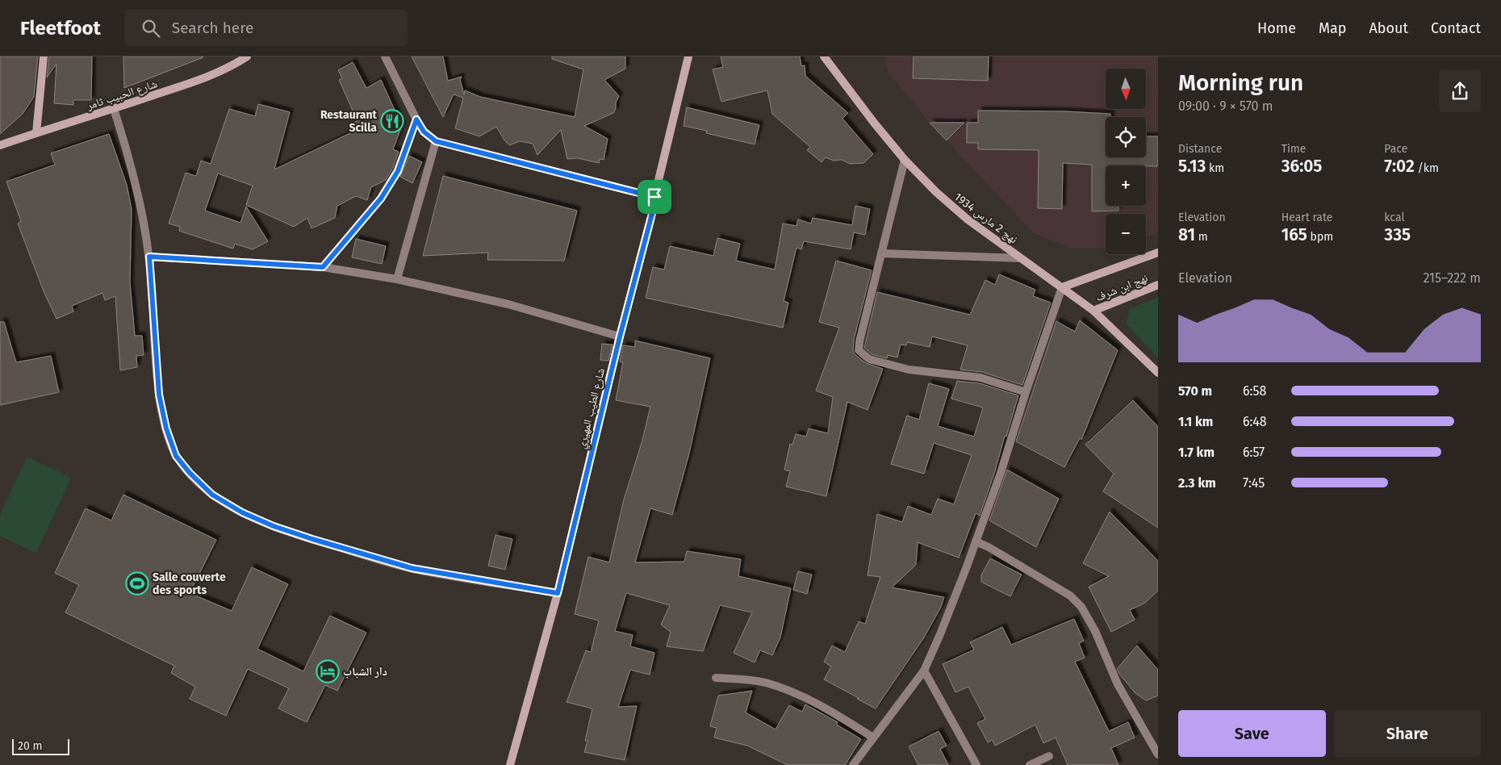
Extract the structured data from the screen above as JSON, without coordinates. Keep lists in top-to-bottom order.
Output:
{
  "streets": {
    "street": [
      "شارع الحبيب ثامر",
      "نهج 2 مارس 1934",
      "نهج ابن شرف",
      "شارع الطيب المهيري"
    ]
  },
  "crossings": [
    ["نهج 2 مارس 1934", "نهج ابن شرف"]
  ],
  "places": {
    "restaurant": ["Restaurant Scilla"],
    "sports": ["Salle couverte des sports"],
    "hotel": ["دار الشباب"]
  },
  "scale_bar": "20 m",
  "north": "bottom",
  "page": {
    "header": "Fleetfoot",
    "search": "Search here",
    "nav": [
      "Home",
      "Map",
      "About",
      "Contact"
    ],
    "heading": ["Morning run", "09:00 · 9 × 570 m"],
    "map_buttons": ["+", "−"],
    "stats": [
      ["Distance", "5.13 km"],
      ["Time", "36:05"],
      ["Pace", "7:02 /km"],
      ["Elevation", "81 m"],
      ["Heart rate", "165 bpm"],
      ["kcal", "335"]
    ],
    "chart": ["Elevation", "215–222 m"],
    "list": [
      {
        "name": "570 m",
        "note": "6:58"
      },
      {
        "name": "1.1 km",
        "note": "6:48"
      },
      {
        "name": "1.7 km",
        "note": "6:57"
      },
      {
        "name": "2.3 km",
        "note": "7:45"
      }
    ],
    "buttons": ["Save", "Share"],
    "scale": "20 m"
  }
}
